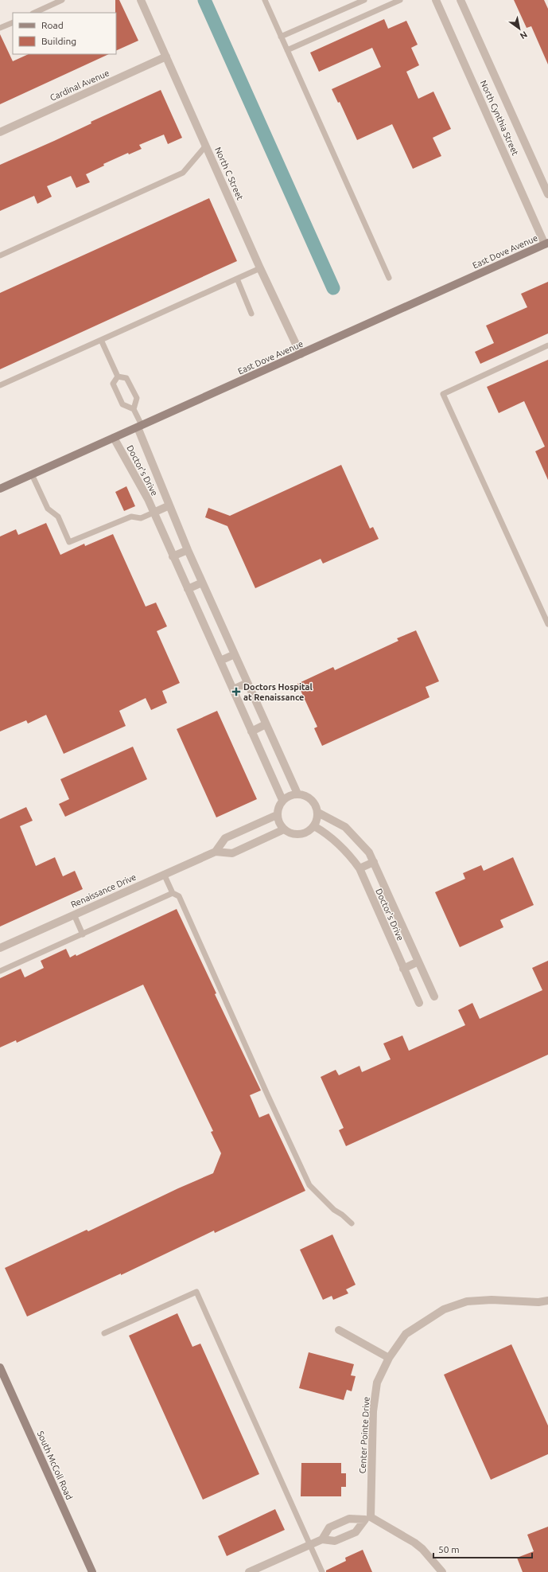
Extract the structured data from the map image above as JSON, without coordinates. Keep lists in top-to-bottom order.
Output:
{
  "streets": {
    "main road": ["East Dove Avenue", "South McColl Road"],
    "street": [
      "Cardinal Avenue",
      "North Cynthia Street",
      "North C Street",
      "Doctor's Drive",
      "Renaissance Drive",
      "Center Pointe Drive"
    ]
  },
  "crossings": [
    ["Cardinal Avenue", "North C Street"],
    ["North Cynthia Street", "East Dove Avenue"],
    ["North C Street", "East Dove Avenue"],
    ["East Dove Avenue", "Doctor's Drive"],
    ["Doctor's Drive", "Renaissance Drive"]
  ],
  "places": {
    "health": ["Doctors Hospital at Renaissance"]
  },
  "legend": ["Road", "Building"],
  "scale_bar": "50 m",
  "north": "bottom right"
}
